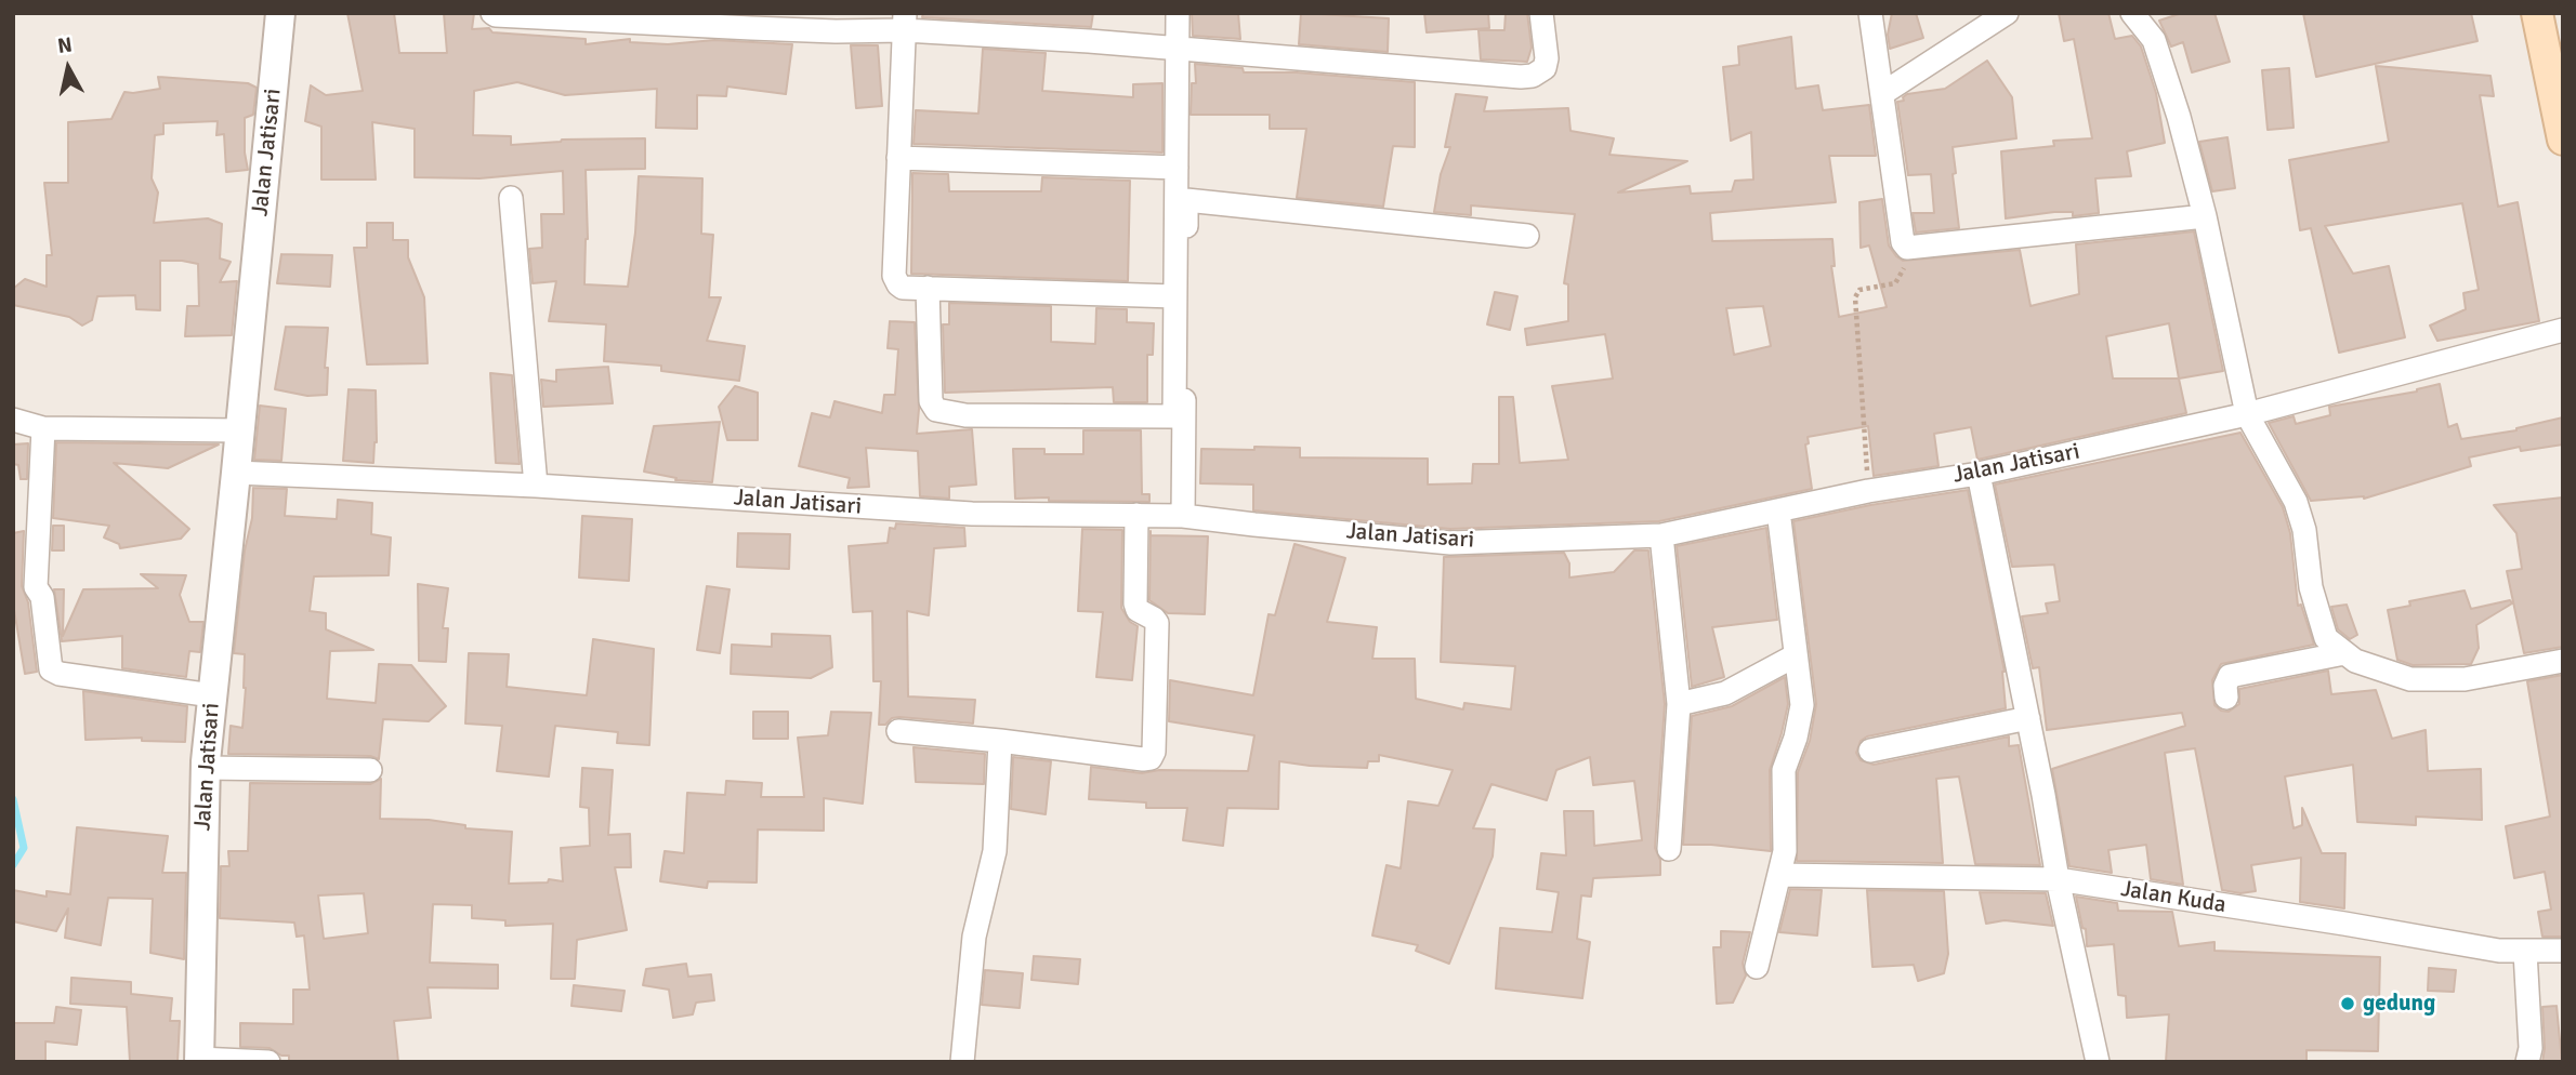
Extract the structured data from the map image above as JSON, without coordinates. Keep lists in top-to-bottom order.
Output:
{
  "streets": {
    "street": ["Jalan Jatisari", "Jalan Kuda"]
  },
  "places": ["gedung"],
  "north": "top"
}
